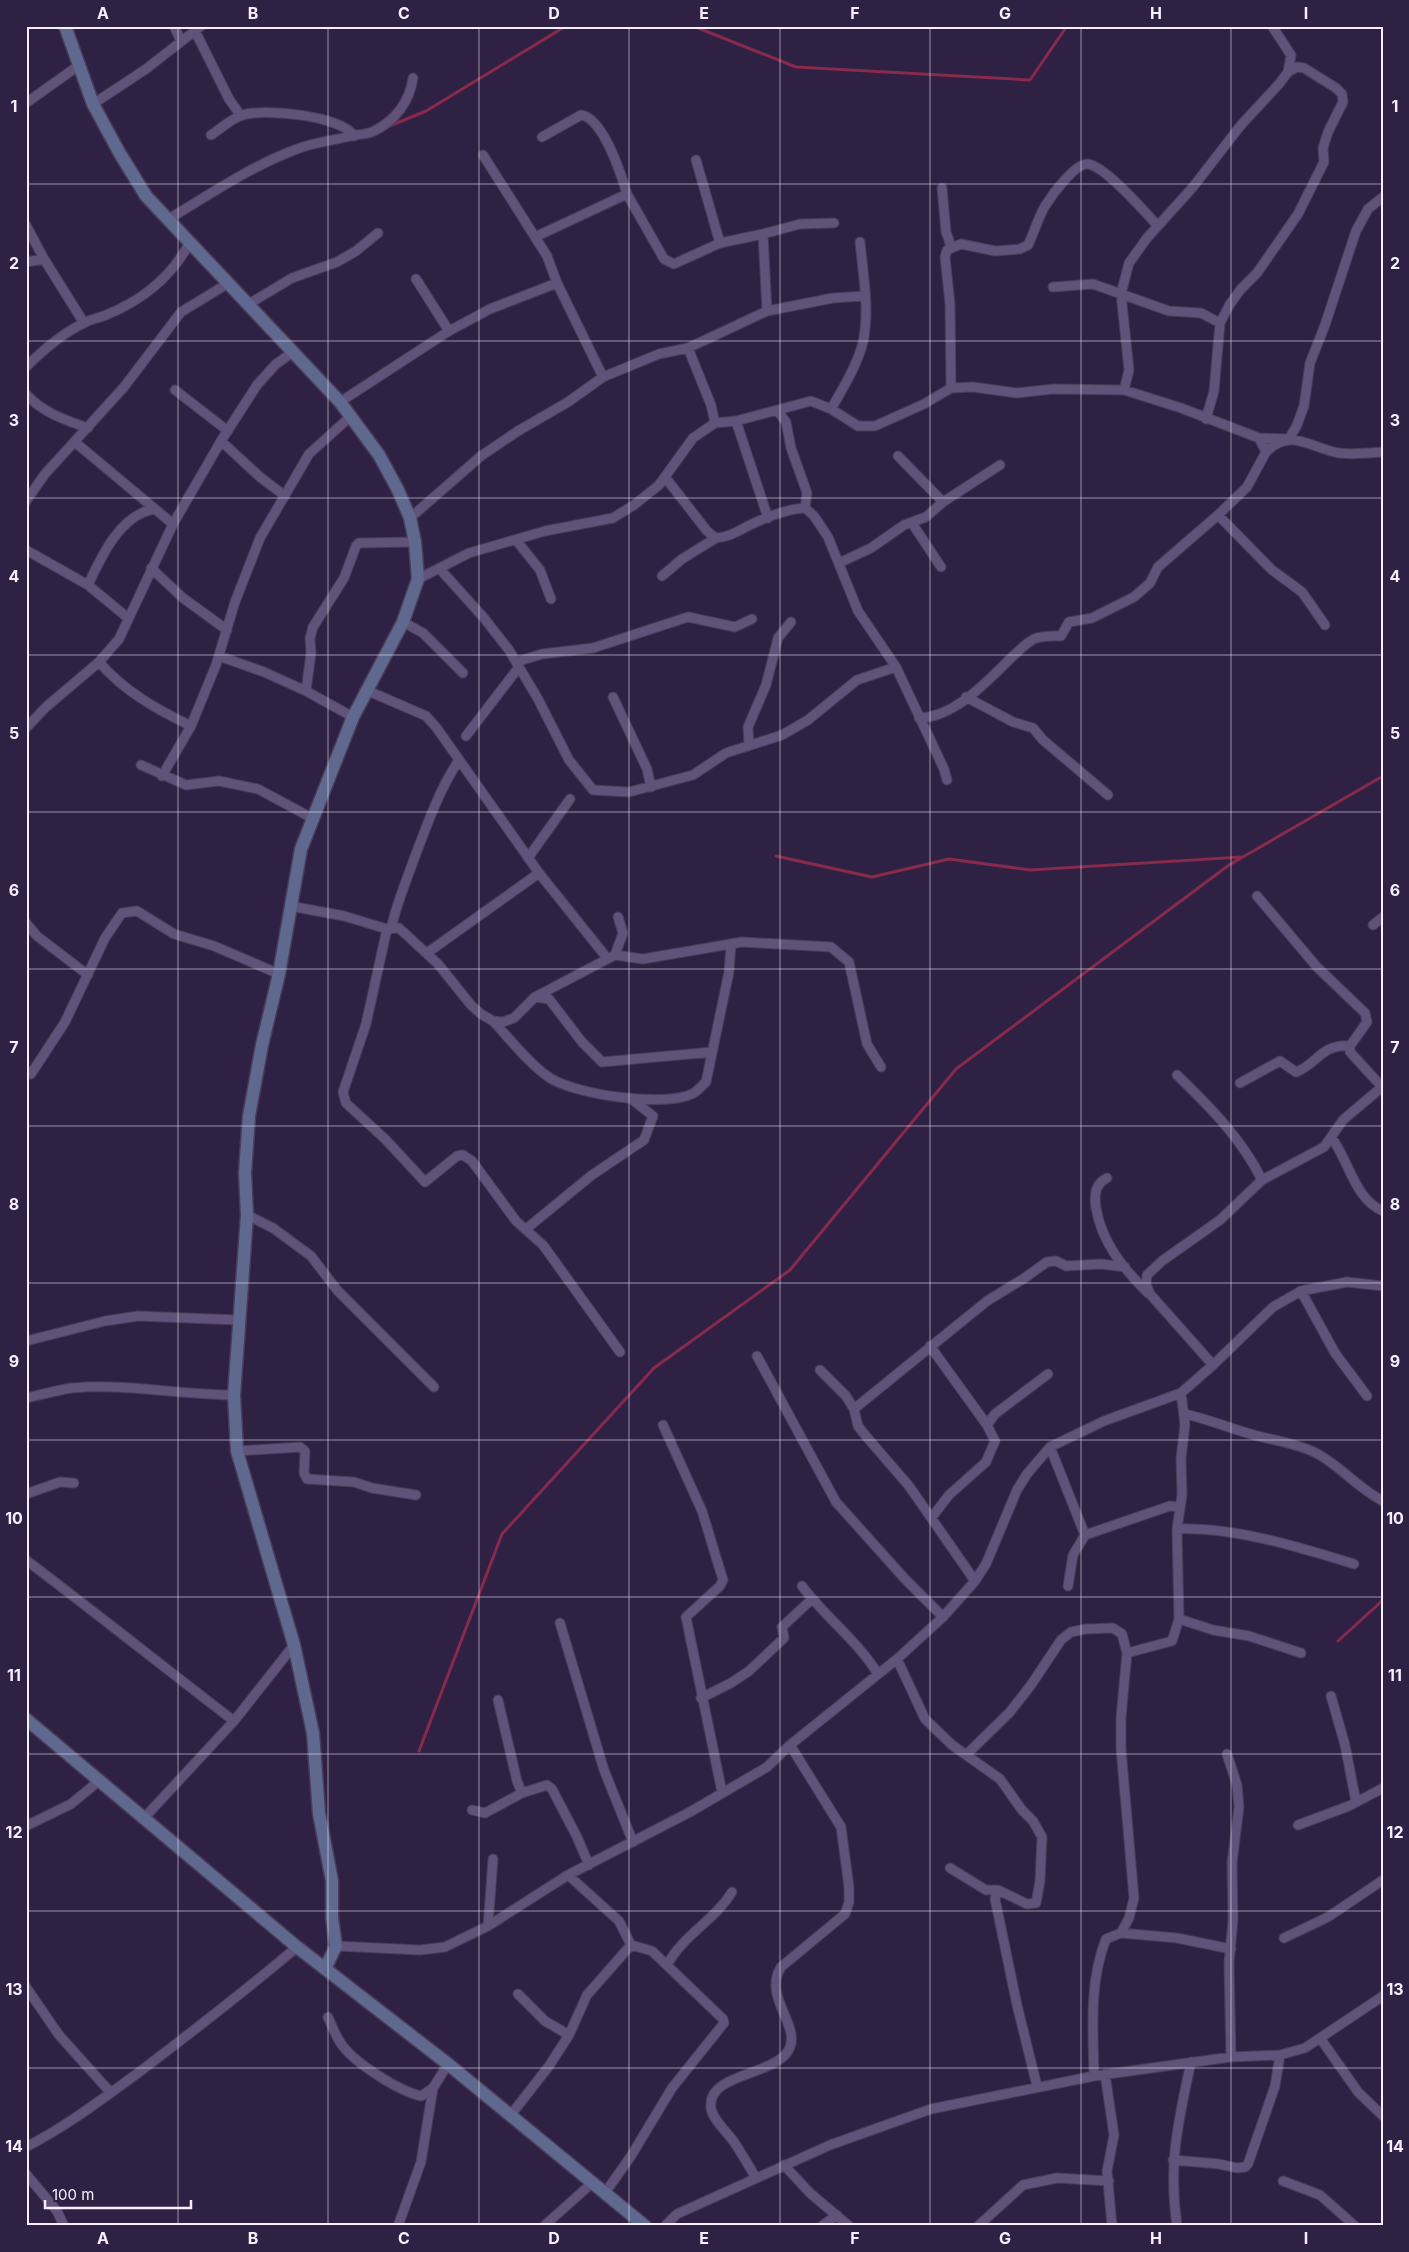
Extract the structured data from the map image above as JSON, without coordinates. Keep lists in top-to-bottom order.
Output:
{
  "scale_bar": "100 m",
  "grid": {
    "columns": [
      "A",
      "B",
      "C",
      "D",
      "E",
      "F",
      "G",
      "H",
      "I"
    ],
    "rows": [
      "1",
      "2",
      "3",
      "4",
      "5",
      "6",
      "7",
      "8",
      "9",
      "10",
      "11",
      "12",
      "13",
      "14"
    ]
  }
}
